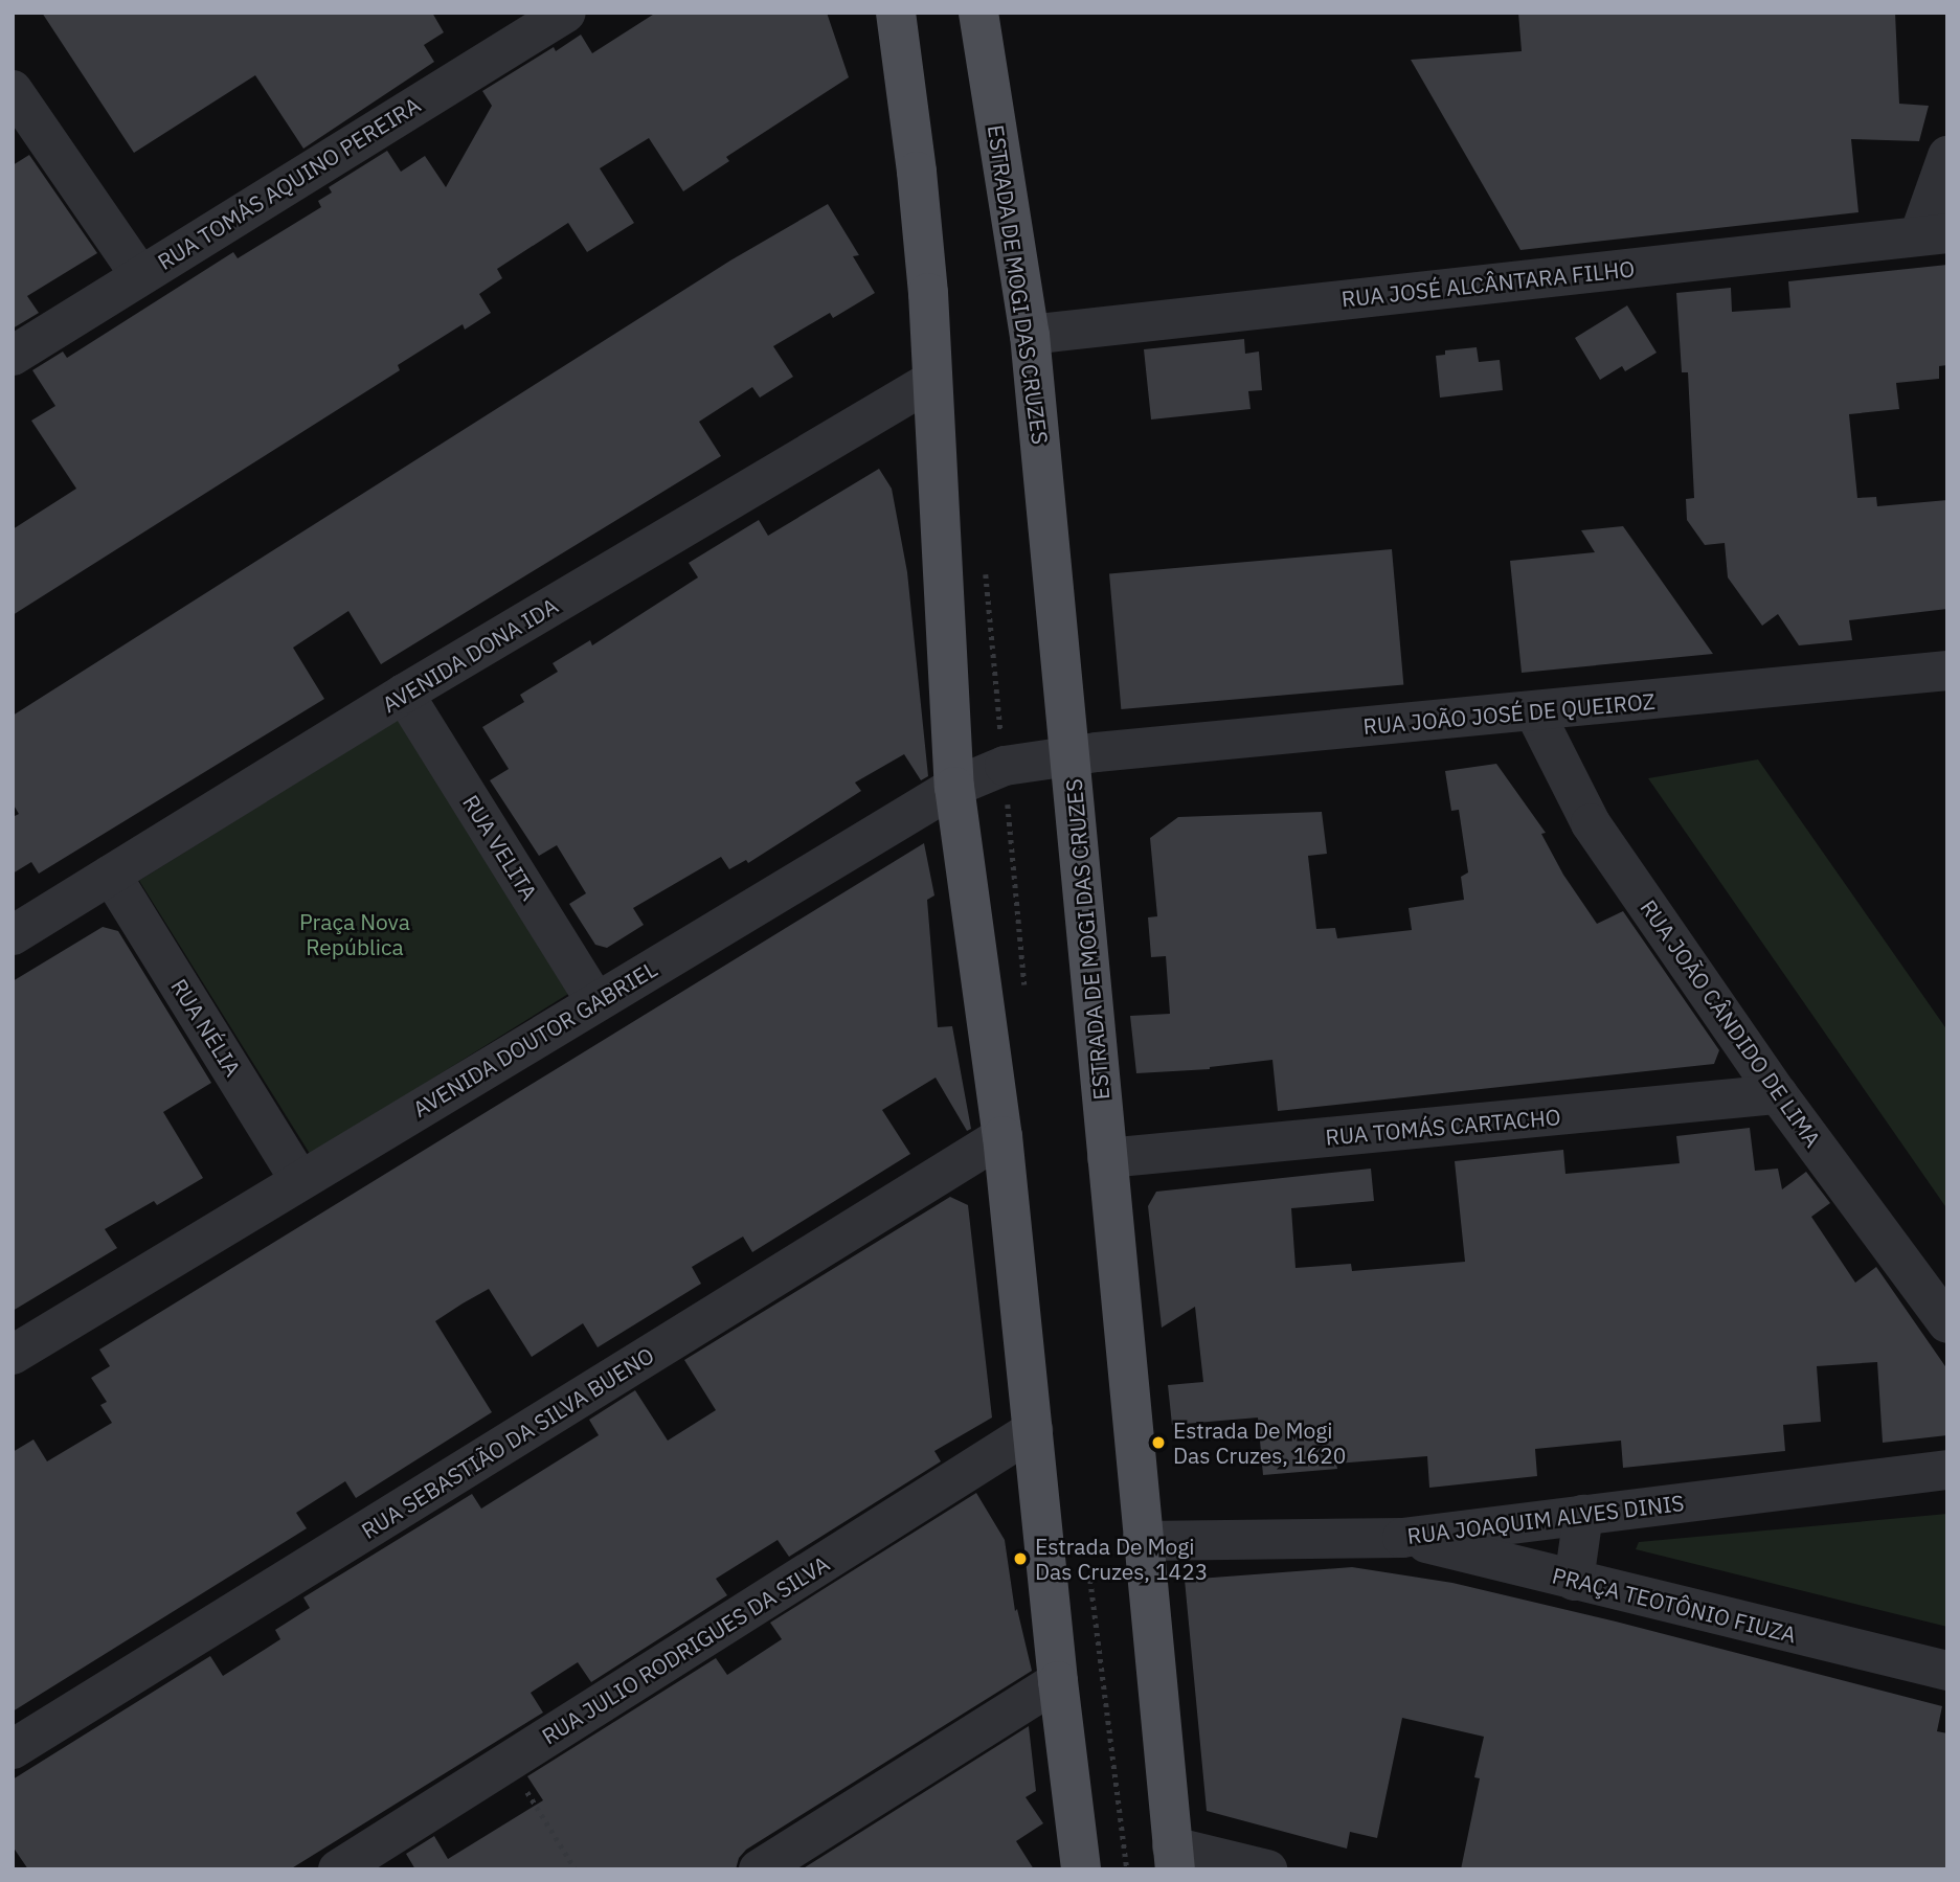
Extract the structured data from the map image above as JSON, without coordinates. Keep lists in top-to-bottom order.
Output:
{
  "streets": {
    "main road": ["ESTRADA DE MOGI DAS CRUZES"],
    "street": [
      "RUA TOMÁS AQUINO PEREIRA",
      "RUA JOSÉ ALCÂNTARA FILHO",
      "AVENIDA DONA IDA",
      "RUA JOÃO JOSÉ DE QUEIROZ",
      "RUA VELITA",
      "RUA JOÃO CÂNDIDO DE LIMA",
      "RUA NÉLIA",
      "AVENIDA DOUTOR GABRIEL",
      "RUA TOMÁS CARTACHO",
      "RUA SEBASTIÃO DA SILVA BUENO",
      "RUA JOAQUIM ALVES DINIS",
      "PRAÇA TEOTÔNIO FIUZA",
      "RUA JULIO RODRIGUES DA SILVA"
    ]
  },
  "crossings": [
    ["RUA JOSÉ ALCÂNTARA FILHO", "ESTRADA DE MOGI DAS CRUZES"],
    ["ESTRADA DE MOGI DAS CRUZES", "RUA JOÃO JOSÉ DE QUEIROZ"],
    ["ESTRADA DE MOGI DAS CRUZES", "AVENIDA DOUTOR GABRIEL"],
    ["ESTRADA DE MOGI DAS CRUZES", "RUA TOMÁS CARTACHO"],
    ["ESTRADA DE MOGI DAS CRUZES", "RUA JOAQUIM ALVES DINIS"],
    ["AVENIDA DONA IDA", "RUA VELITA"],
    ["AVENIDA DONA IDA", "RUA NÉLIA"],
    ["RUA JOÃO JOSÉ DE QUEIROZ", "RUA JOÃO CÂNDIDO DE LIMA"],
    ["RUA JOÃO JOSÉ DE QUEIROZ", "AVENIDA DOUTOR GABRIEL"],
    ["RUA VELITA", "AVENIDA DOUTOR GABRIEL"],
    ["RUA JOÃO CÂNDIDO DE LIMA", "RUA TOMÁS CARTACHO"],
    ["RUA NÉLIA", "AVENIDA DOUTOR GABRIEL"],
    ["RUA JOAQUIM ALVES DINIS", "PRAÇA TEOTÔNIO FIUZA"]
  ],
  "parks": ["Praça Nova República"],
  "places": ["Estrada De Mogi Das Cruzes, 1620", "Estrada De Mogi Das Cruzes, 1423"]
}
